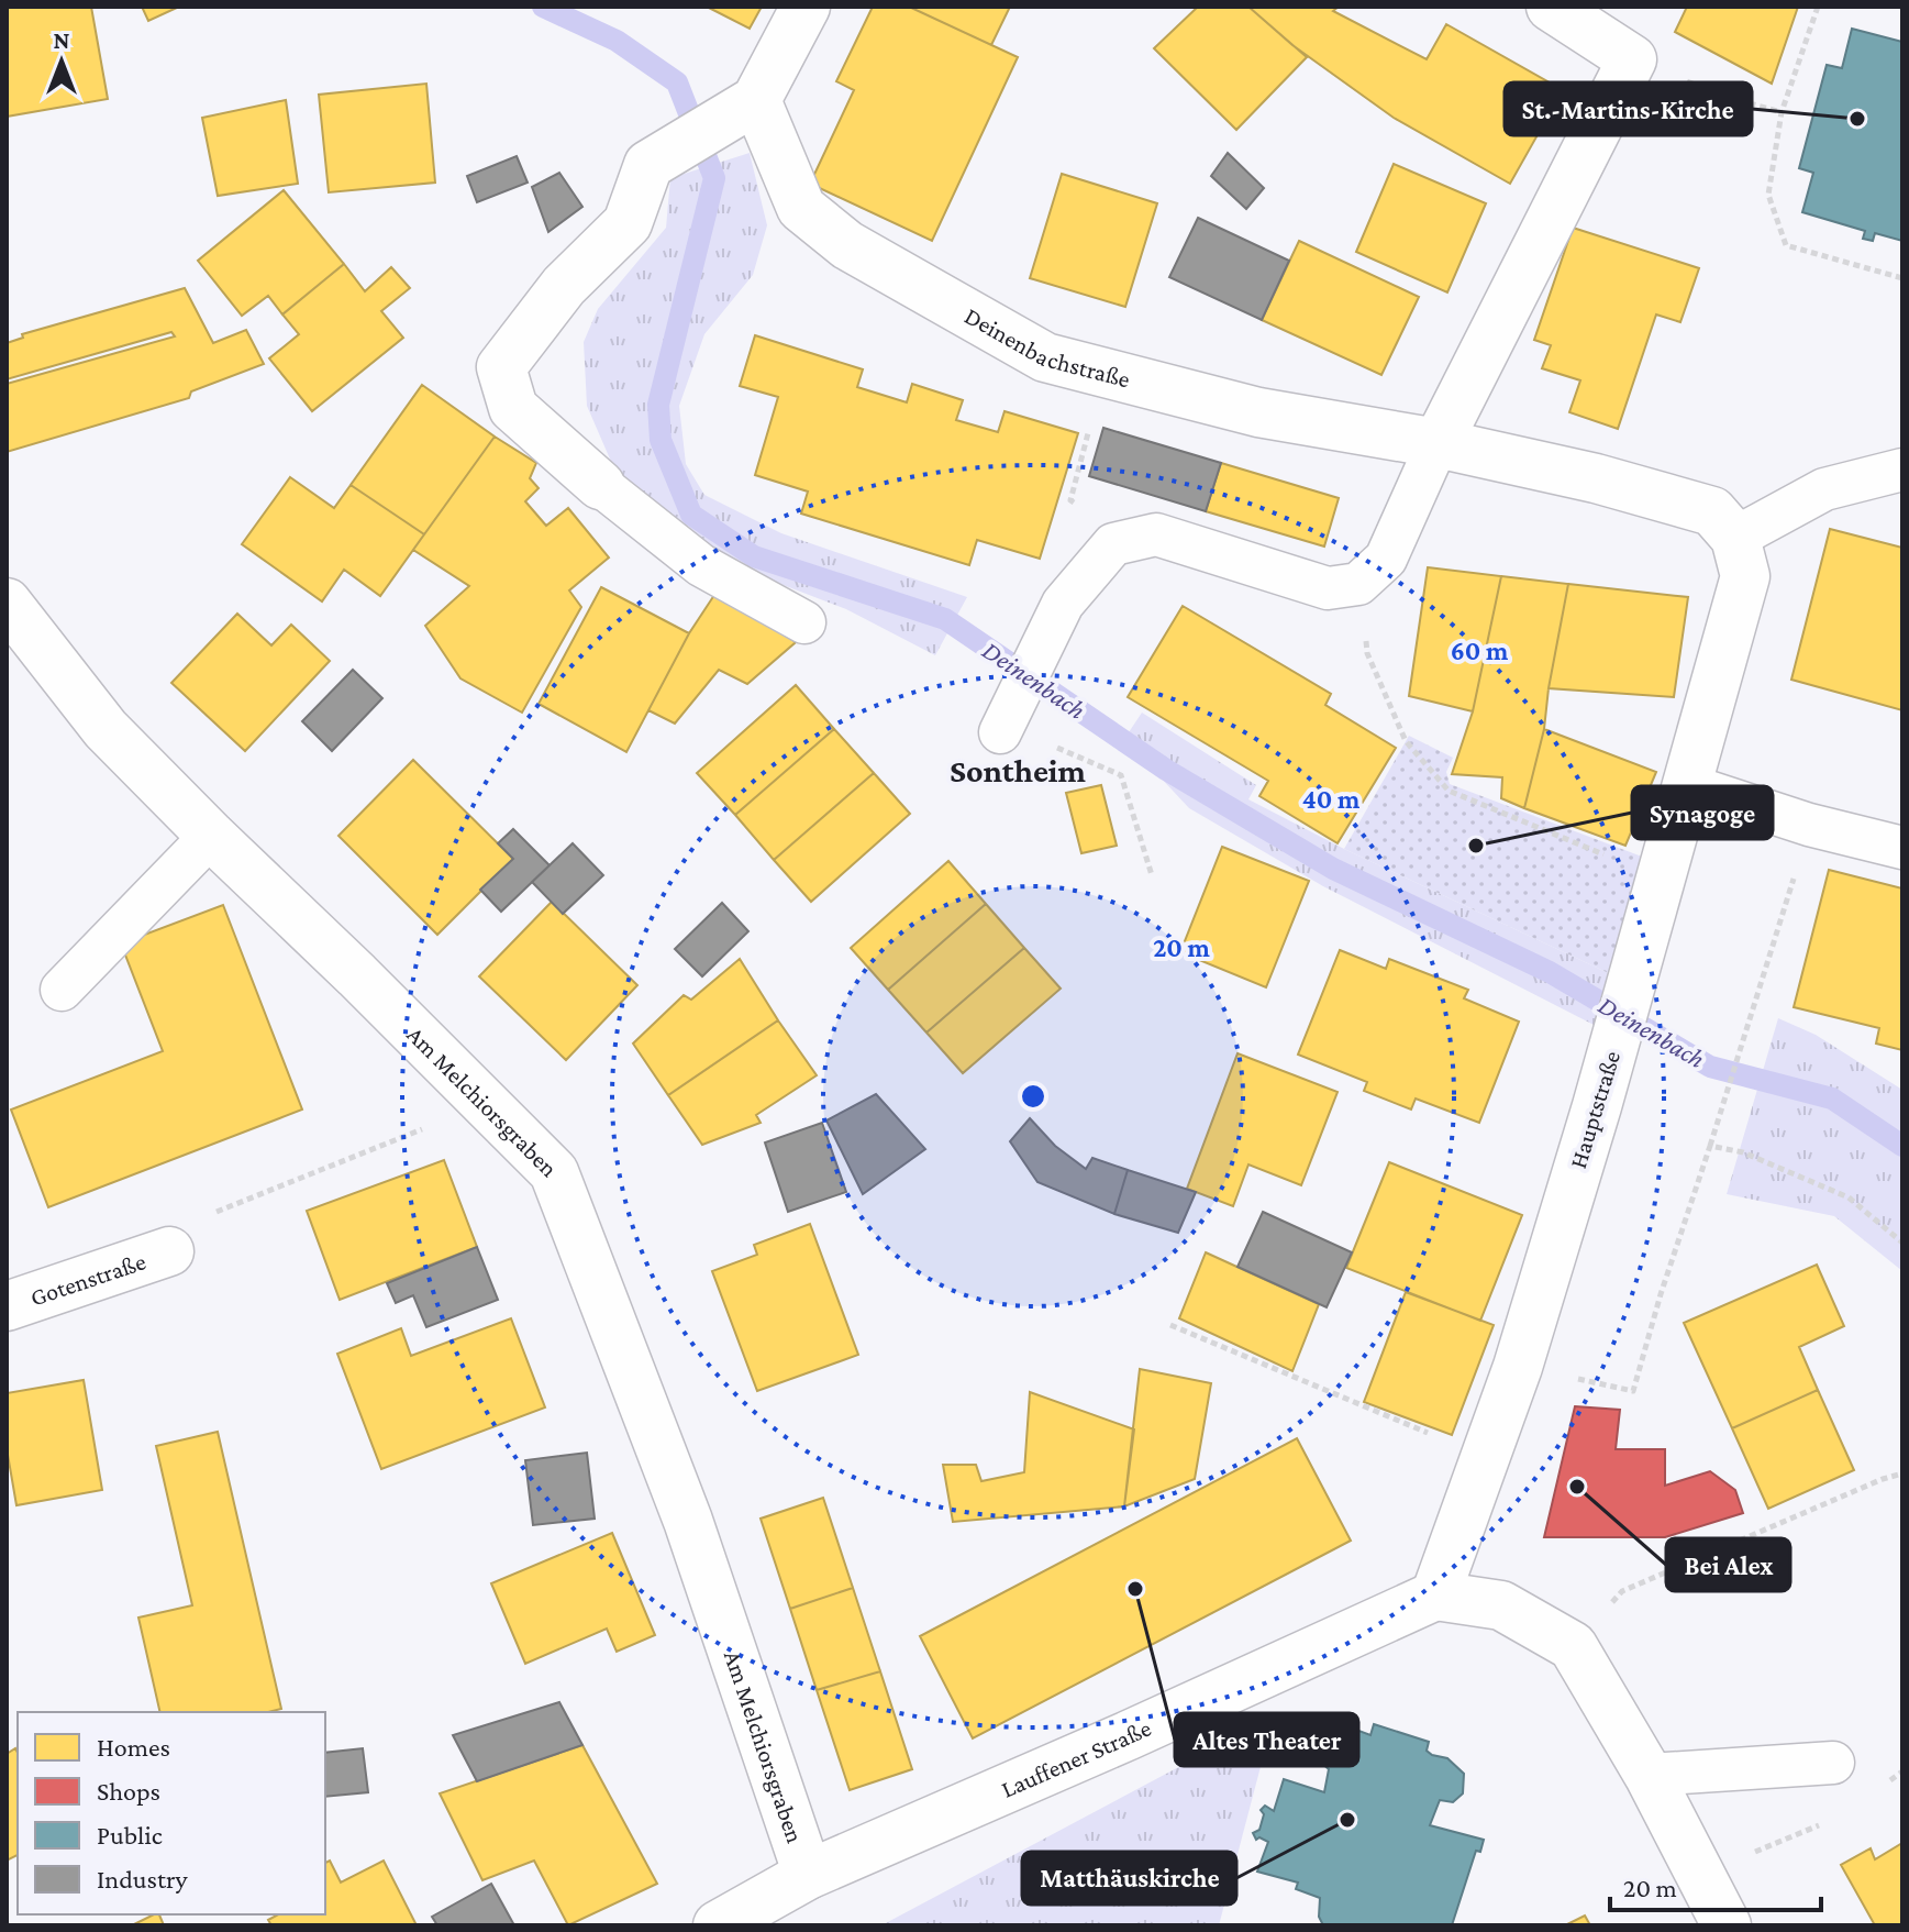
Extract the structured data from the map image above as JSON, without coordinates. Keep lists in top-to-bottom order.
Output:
{
  "streets": {
    "street": [
      "Deinenbachstraße",
      "Am Melchiorsgraben",
      "Hauptstraße",
      "Gotenstraße",
      "Lauffener Straße"
    ]
  },
  "crossings": [
    ["Deinenbachstraße", "Hauptstraße"],
    ["Am Melchiorsgraben", "Lauffener Straße"],
    ["Hauptstraße", "Lauffener Straße"]
  ],
  "districts": ["Sontheim"],
  "water": ["Deinenbach"],
  "places": [
    "St.-Martins-Kirche",
    "Synagoge",
    "Bei Alex",
    "Altes Theater",
    "Matthäuskirche"
  ],
  "legend": [
    "Homes",
    "Shops",
    "Public",
    "Industry"
  ],
  "scale_bar": "20 m",
  "north": "top",
  "rings": ["60 m", "40 m", "20 m"]
}
